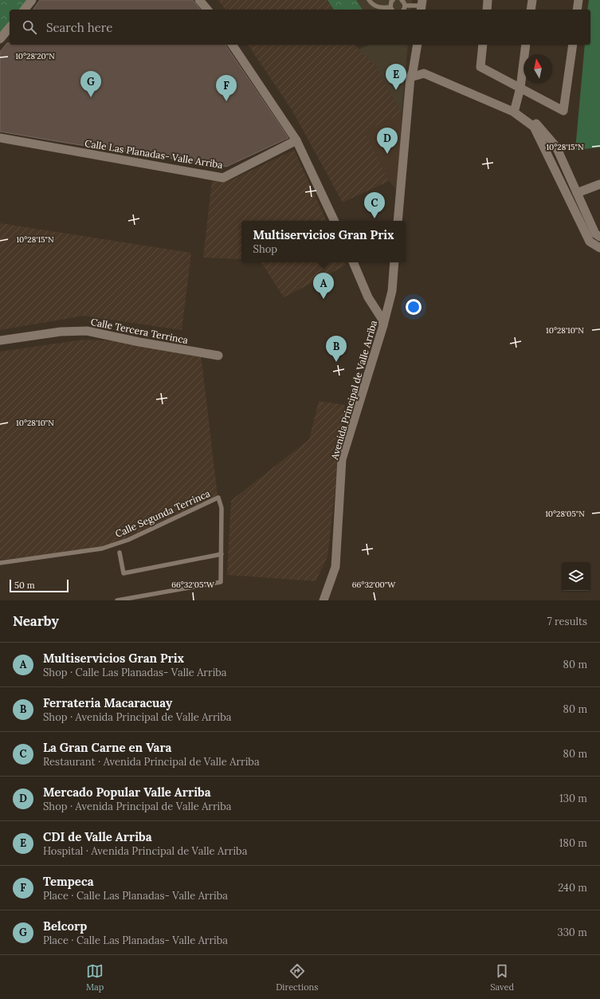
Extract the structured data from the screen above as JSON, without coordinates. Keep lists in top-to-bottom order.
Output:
{
  "streets": {
    "street": ["Calle Las Planadas- Valle Arriba", "Calle Tercera Terrinca", "Avenida Principal de Valle Arriba"],
    "lane": ["Calle Segunda Terrinca"]
  },
  "scale_bar": "50 m",
  "north": "top",
  "page": {
    "search": "Search here",
    "pins": [
      "E",
      "G",
      "F",
      "D",
      "C",
      "A",
      "B"
    ],
    "popup": ["Multiservicios Gran Prix", "Shop"],
    "scale": "50 m",
    "heading": ["Nearby", "7 results"],
    "list": [
      {
        "mark": "A",
        "name": "Multiservicios Gran Prix",
        "note": "Shop · Calle Las Planadas- Valle Arriba",
        "value": "80 m"
      },
      {
        "mark": "B",
        "name": "Ferrateria Macaracuay",
        "note": "Shop · Avenida Principal de Valle Arriba",
        "value": "80 m"
      },
      {
        "mark": "C",
        "name": "La Gran Carne en Vara",
        "note": "Restaurant · Avenida Principal de Valle Arriba",
        "value": "80 m"
      },
      {
        "mark": "D",
        "name": "Mercado Popular Valle Arriba",
        "note": "Shop · Avenida Principal de Valle Arriba",
        "value": "130 m"
      },
      {
        "mark": "E",
        "name": "CDI de Valle Arriba",
        "note": "Hospital · Avenida Principal de Valle Arriba",
        "value": "180 m"
      },
      {
        "mark": "F",
        "name": "Tempeca",
        "note": "Place · Calle Las Planadas- Valle Arriba",
        "value": "240 m"
      },
      {
        "mark": "G",
        "name": "Belcorp",
        "note": "Place · Calle Las Planadas- Valle Arriba",
        "value": "330 m"
      }
    ],
    "nav": ["Map", "Directions", "Saved"]
  },
  "coordinates": [
    "10°28'20\"N",
    "10°28'15\"N",
    "10°28'10\"N",
    "10°28'05\"N",
    "66°32'05\"W",
    "66°32'00\"W"
  ]
}
